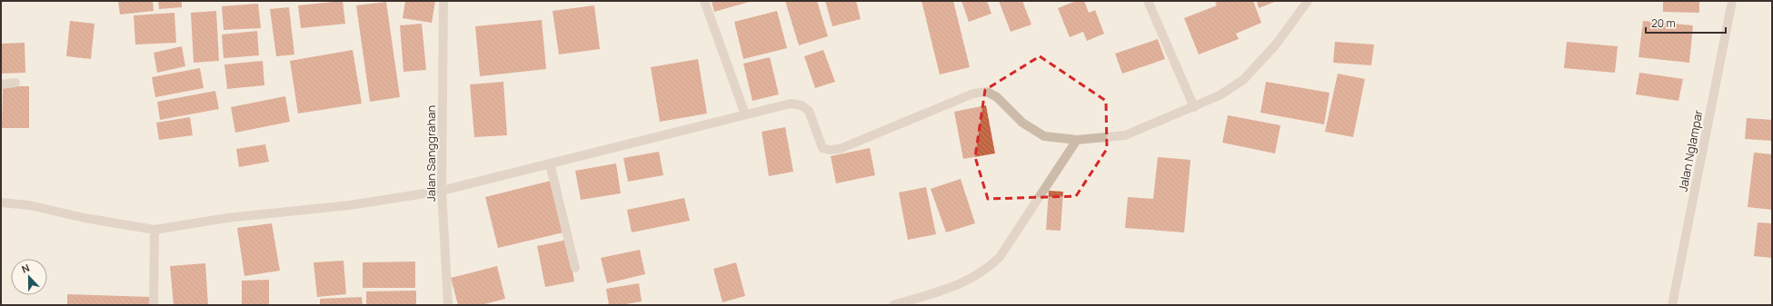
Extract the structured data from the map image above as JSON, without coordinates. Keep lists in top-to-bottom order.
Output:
{
  "streets": {
    "street": ["Jalan Nglampar", "Jalan Sanggrahan"]
  },
  "scale_bar": "20 m",
  "north": "top"
}
